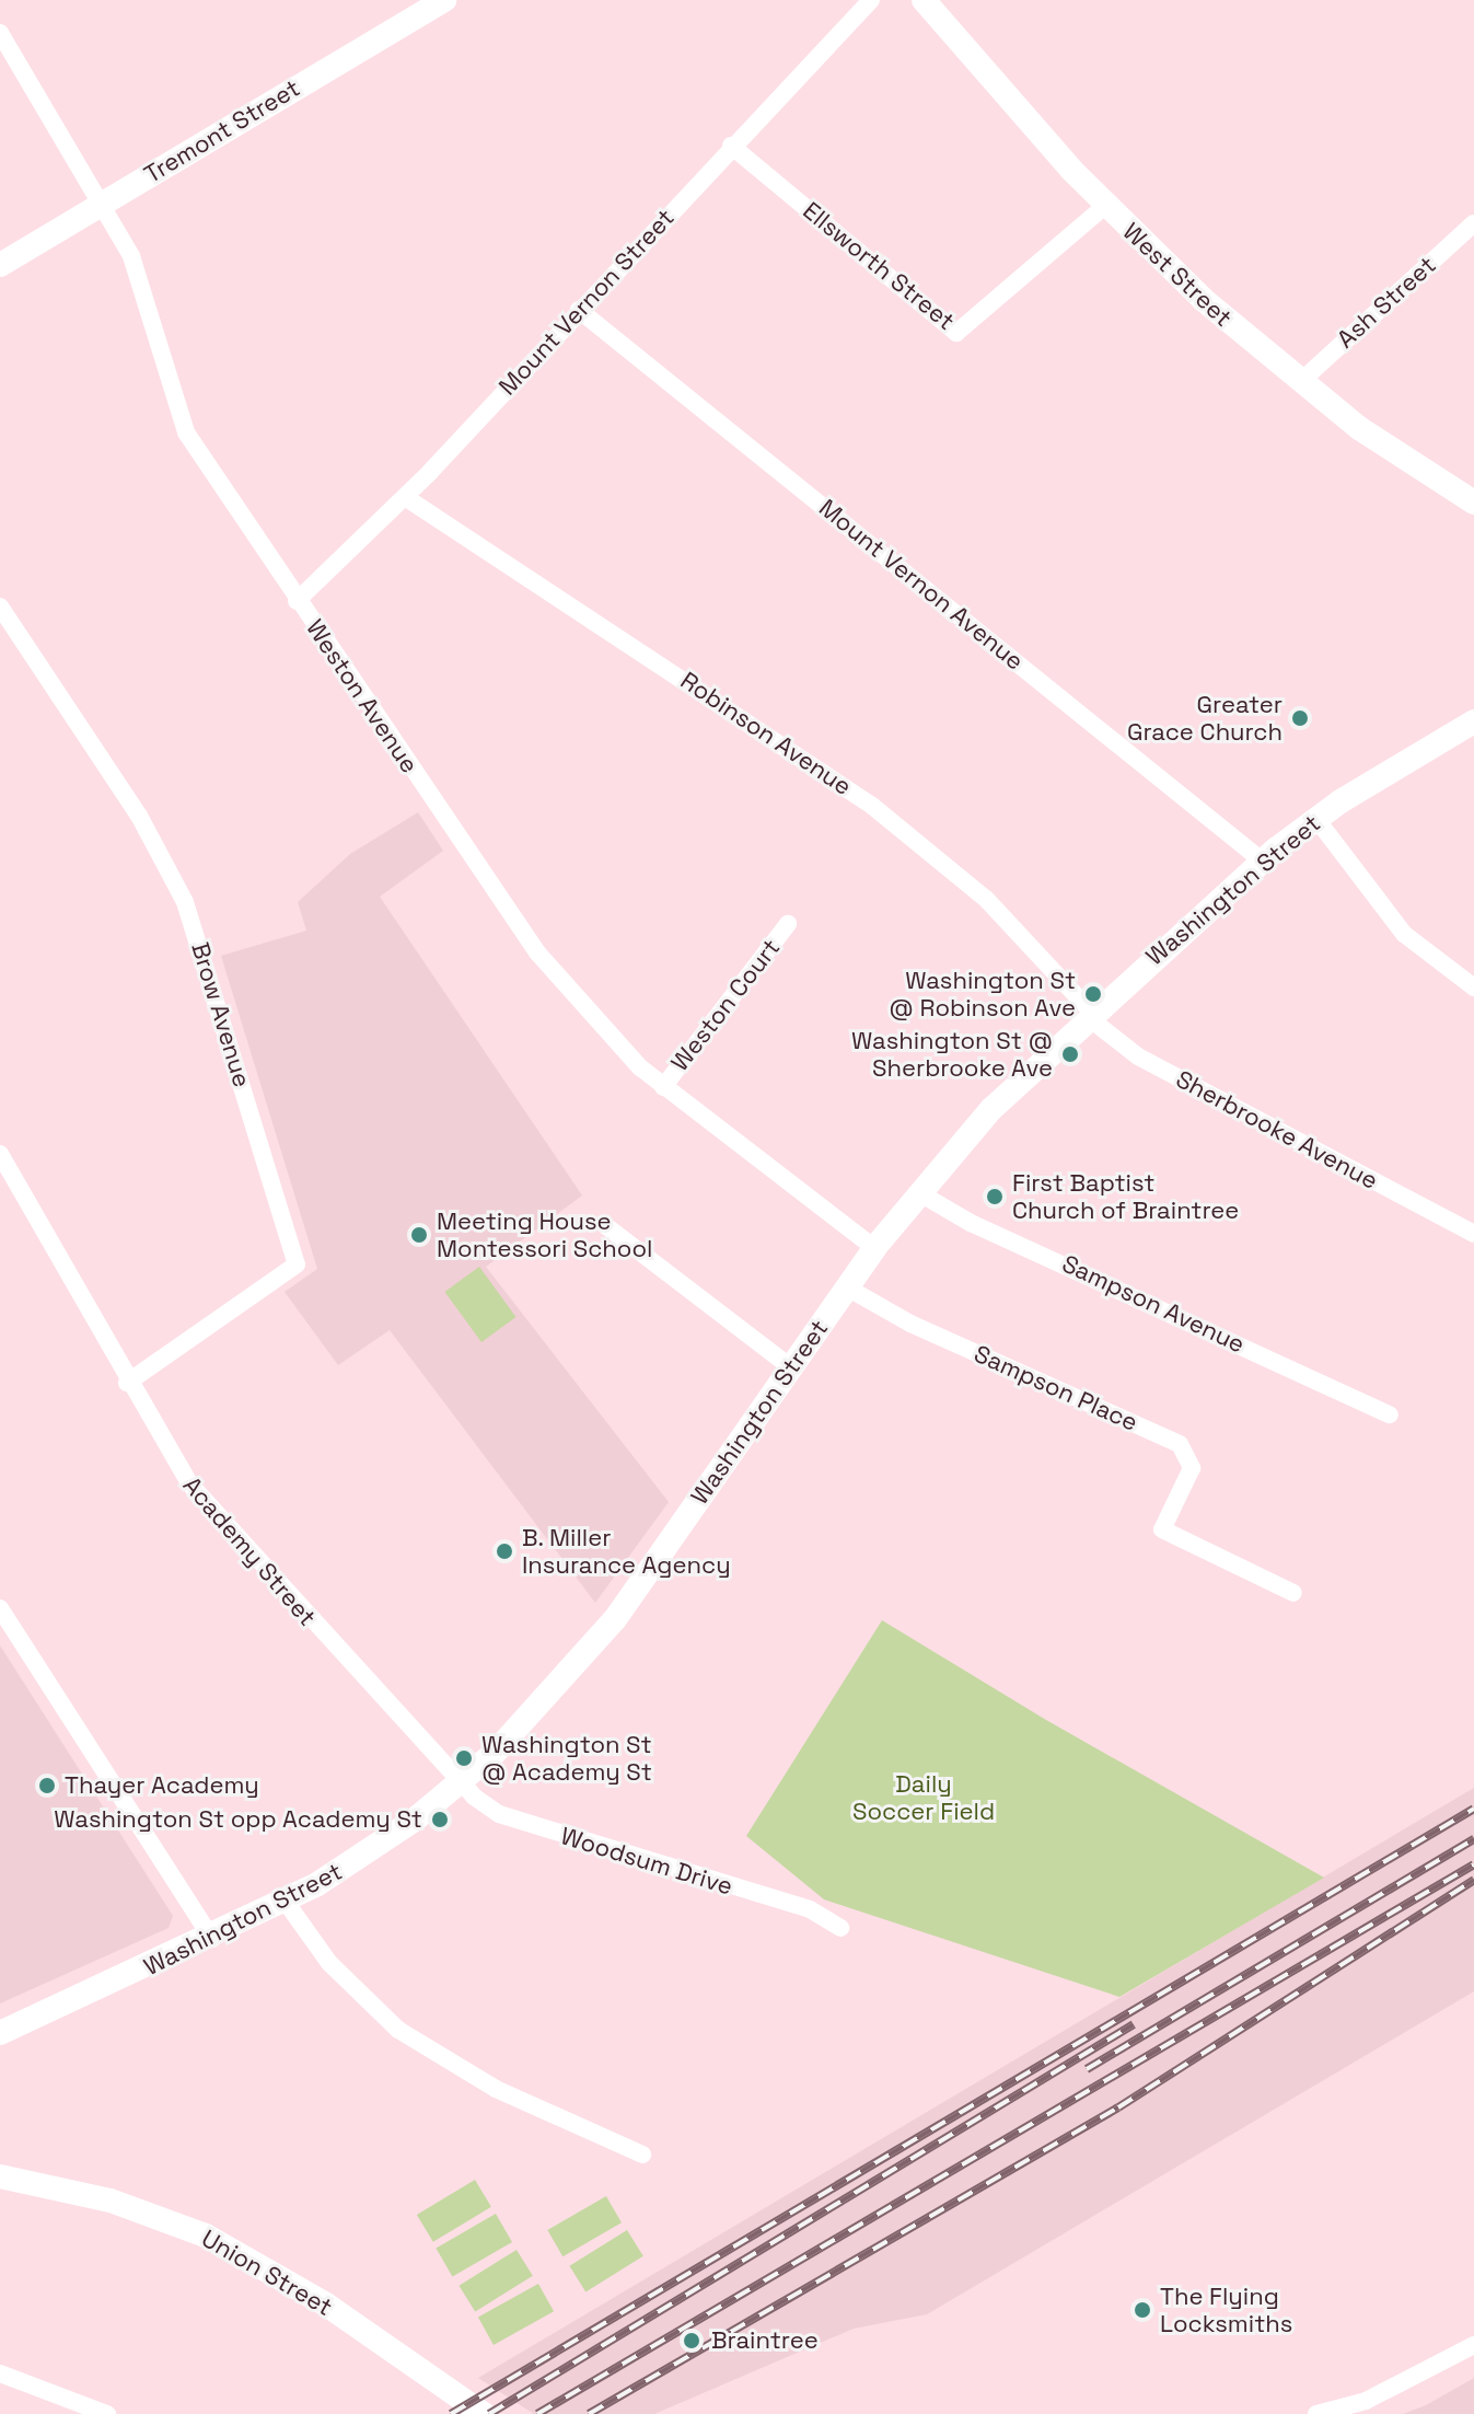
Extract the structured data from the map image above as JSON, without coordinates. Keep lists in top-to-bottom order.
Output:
{
  "streets": {
    "main road": [
      "Tremont Street",
      "West Street",
      "Washington Street",
      "Union Street"
    ],
    "street": [
      "Ellsworth Street",
      "Mount Vernon Street",
      "Ash Street",
      "Mount Vernon Avenue",
      "Weston Avenue",
      "Robinson Avenue",
      "Weston Court",
      "Brow Avenue",
      "Sherbrooke Avenue",
      "Sampson Avenue",
      "Sampson Place",
      "Academy Street",
      "Woodsum Drive"
    ]
  },
  "crossings": [
    ["Tremont Street", "Weston Avenue"],
    ["Ellsworth Street", "West Street"],
    ["Ellsworth Street", "Mount Vernon Street"],
    ["West Street", "Ash Street"],
    ["Mount Vernon Street", "Mount Vernon Avenue"],
    ["Mount Vernon Street", "Weston Avenue"],
    ["Mount Vernon Street", "Robinson Avenue"],
    ["Mount Vernon Avenue", "Washington Street"],
    ["Weston Avenue", "Washington Street"],
    ["Weston Avenue", "Weston Court"],
    ["Robinson Avenue", "Washington Street"],
    ["Robinson Avenue", "Sherbrooke Avenue"],
    ["Washington Street", "Sherbrooke Avenue"],
    ["Washington Street", "Sampson Avenue"],
    ["Washington Street", "Sampson Place"],
    ["Washington Street", "Academy Street"],
    ["Washington Street", "Woodsum Drive"],
    ["Brow Avenue", "Academy Street"],
    ["Academy Street", "Woodsum Drive"]
  ],
  "parks": ["Daily Soccer Field"],
  "places": [
    "Greater Grace Church",
    "Washington St @ Robinson Ave",
    "Washington St @ Sherbrooke Ave",
    "First Baptist Church of Braintree",
    "Meeting House Montessori School",
    "B. Miller Insurance Agency",
    "Washington St @ Academy St",
    "Thayer Academy",
    "Washington St opp Academy St",
    "The Flying Locksmiths",
    "Braintree"
  ]
}
